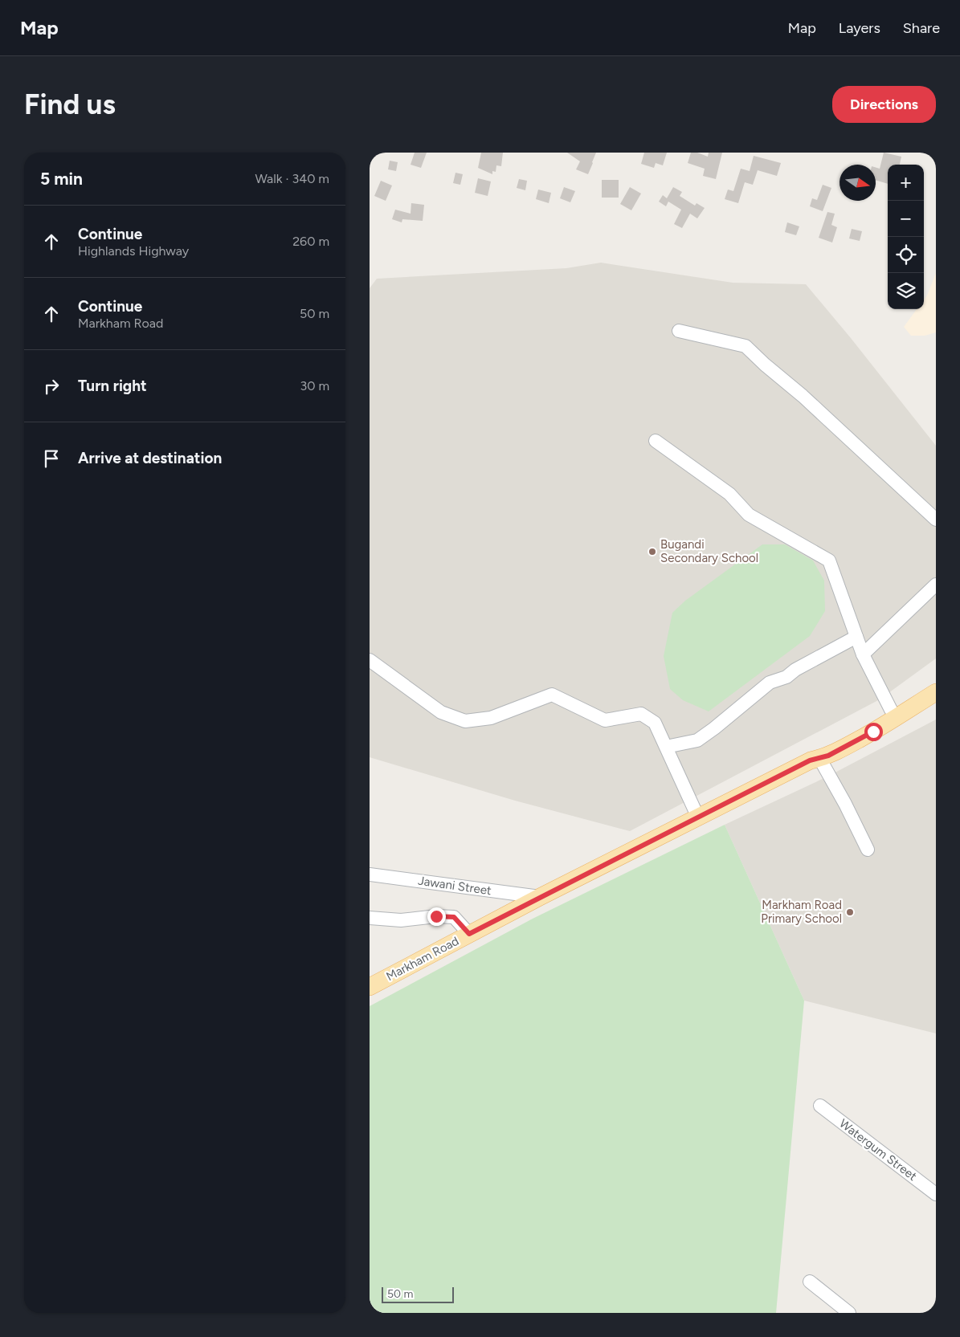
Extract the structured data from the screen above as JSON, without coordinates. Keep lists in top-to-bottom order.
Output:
{
  "streets": {
    "main road": ["Markham Road"],
    "street": ["Jawani Street", "Watergum Street"]
  },
  "crossings": [
    ["Jawani Street", "Markham Road"]
  ],
  "places": ["Bugandi Secondary School", "Markham Road Primary School"],
  "scale_bar": "50 m",
  "north": "right",
  "page": {
    "header": "Map",
    "nav": ["Map", "Layers", "Share"],
    "buttons": "Directions",
    "title": "Find us",
    "heading": ["5 min", "Walk · 340 m"],
    "map_buttons": ["+", "−"],
    "list": [
      ["Continue", "Highlands Highway", "260 m"],
      ["Continue", "Markham Road", "50 m"],
      ["Turn right", "30 m"],
      "Arrive at destination"
    ],
    "scale": "50 m"
  }
}
